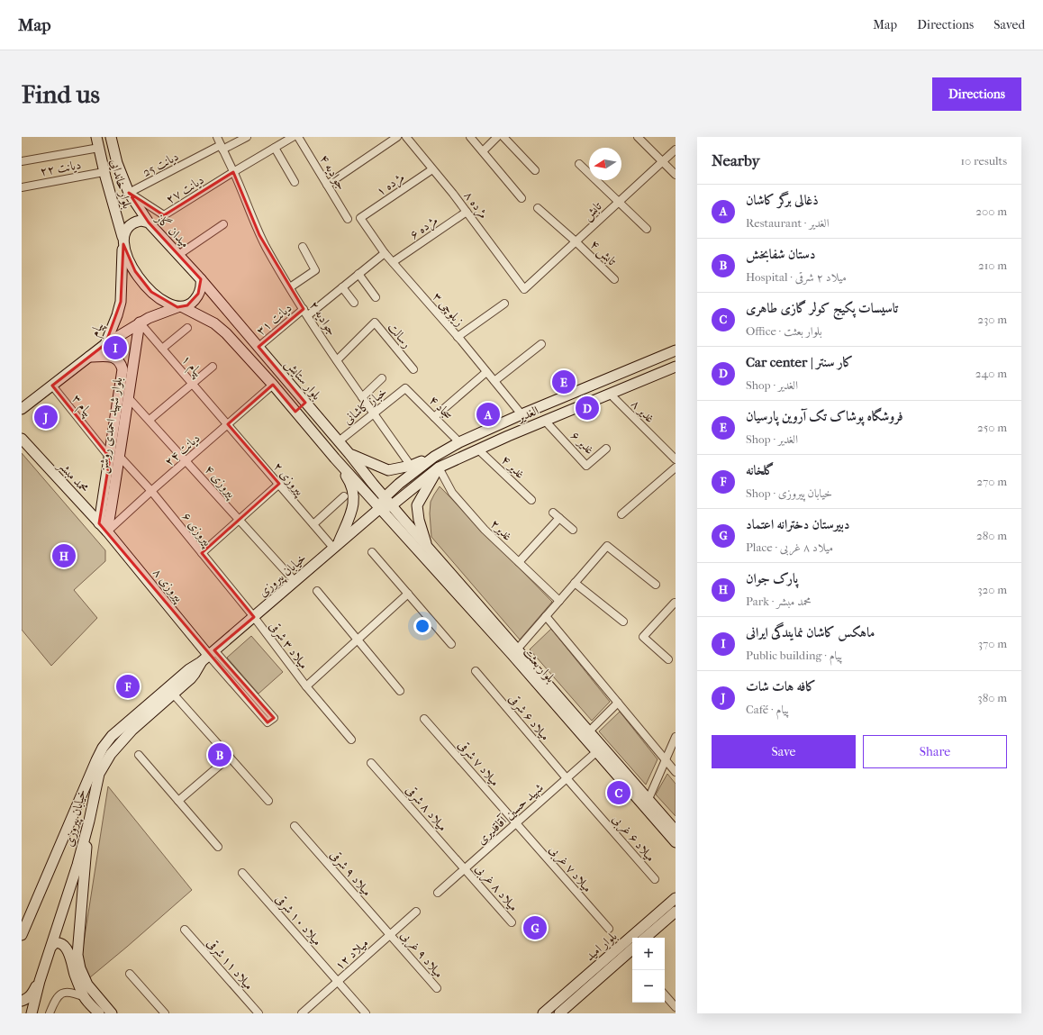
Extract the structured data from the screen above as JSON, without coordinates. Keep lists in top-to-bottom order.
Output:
{
  "streets": {
    "main road": [
      "بلوار خاندایی",
      "میدان گاز",
      "پیام",
      "بلوار ستایش",
      "الغدیر",
      "بلوار شهید احمدی روشن",
      "محمد مبشر",
      "خیابان پیروزی",
      "پیروزی ۸",
      "بلوار بعثت",
      "بلوار امید"
    ],
    "street": [
      "دیانت 25",
      "دیانت ۲۲",
      "جوادیه ۴",
      "مژده ۱",
      "دیانت ۲۷",
      "مژده ۸",
      "تابش",
      "مژده ۶",
      "تابش ۴",
      "زیلوچی ۳",
      "جوادیه ۲",
      "دیانت ۳۱",
      "رسالت",
      "پیام ۱",
      "پیام ۳",
      "خباز کاشانی",
      "سجاد ۴",
      "غدیر ۸",
      "غدیر ۶",
      "دیانت ۲۴",
      "غدیر ۴",
      "پیروزی ۲",
      "پیروزی ۴",
      "پیروزی ۶",
      "غدیر۲",
      "میلاد ۳ شرقی",
      "میلاد ۶ شرقی",
      "میلاد ۷ شرقی",
      "میلاد ۸ شرقی",
      "شهید حسین آقاقدیری",
      "میلاد ۶ غربی",
      "میلاد ۷ غربی",
      "میلاد ۹ شرقی",
      "میلاد ۸ غربی",
      "میلاد ۱۰ شرقی",
      "میلاد ۱۲",
      "میلاد ۹ غربی",
      "میلاد ۱۱ شرقی"
    ]
  },
  "crossings": [
    ["دیانت 25", "بلوار خاندایی"],
    ["دیانت 25", "دیانت ۲۷"],
    ["دیانت 25", "جوادیه ۲"],
    ["دیانت ۲۲", "بلوار خاندایی"],
    ["بلوار خاندایی", "دیانت ۲۷"],
    ["بلوار خاندایی", "میدان گاز"],
    ["بلوار خاندایی", "پیام"],
    ["مژده ۱", "مژده ۸"],
    ["مژده ۱", "زیلوچی ۳"],
    ["دیانت ۲۷", "جوادیه ۲"],
    ["مژده ۸", "تابش"],
    ["مژده ۸", "مژده ۶"],
    ["تابش", "تابش ۴"],
    ["مژده ۶", "زیلوچی ۳"],
    ["میدان گاز", "پیام"],
    ["میدان گاز", "بلوار ستایش"],
    ["زیلوچی ۳", "الغدیر"],
    ["جوادیه ۲", "دیانت ۳۱"],
    ["جوادیه ۲", "رسالت"],
    ["جوادیه ۲", "خباز کاشانی"],
    ["دیانت ۳۱", "بلوار ستایش"],
    ["پیام", "پیام ۳"],
    ["پیام", "بلوار شهید احمدی روشن"],
    ["پیام ۱", "بلوار شهید احمدی روشن"],
    ["پیام ۱", "دیانت ۲۴"],
    ["پیام ۱", "پیروزی ۲"],
    ["بلوار ستایش", "خباز کاشانی"],
    ["بلوار ستایش", "الغدیر"],
    ["بلوار ستایش", "بلوار بعثت"],
    ["پیام ۳", "بلوار شهید احمدی روشن"],
    ["پیام ۳", "پیروزی ۶"],
    ["خباز کاشانی", "سجاد ۴"],
    ["سجاد ۴", "الغدیر"],
    ["غدیر ۸", "الغدیر"],
    ["الغدیر", "غدیر ۶"],
    ["الغدیر", "غدیر ۴"],
    ["الغدیر", "غدیر۲"],
    ["الغدیر", "بلوار بعثت"],
    ["بلوار شهید احمدی روشن", "دیانت ۲۴"],
    ["بلوار شهید احمدی روشن", "محمد مبشر"],
    ["بلوار شهید احمدی روشن", "پیروزی ۴"],
    ["بلوار شهید احمدی روشن", "پیروزی ۶"],
    ["بلوار شهید احمدی روشن", "پیروزی ۸"],
    ["دیانت ۲۴", "محمد مبشر"],
    ["دیانت ۲۴", "پیروزی ۲"],
    ["دیانت ۲۴", "پیروزی ۴"],
    ["دیانت ۲۴", "پیروزی ۶"],
    ["دیانت ۲۴", "پیروزی ۸"],
    ["محمد مبشر", "پیروزی ۸"],
    ["پیروزی ۲", "خیابان پیروزی"],
    ["پیروزی ۴", "خیابان پیروزی"],
    ["پیروزی ۶", "خیابان پیروزی"],
    ["پیروزی ۶", "میلاد ۳ شرقی"],
    ["خیابان پیروزی", "پیروزی ۸"],
    ["خیابان پیروزی", "میلاد ۳ شرقی"],
    ["خیابان پیروزی", "بلوار بعثت"],
    ["بلوار بعثت", "شهید حسین آقاقدیری"],
    ["میلاد ۶ شرقی", "شهید حسین آقاقدیری"],
    ["میلاد ۶ شرقی", "میلاد ۶ غربی"],
    ["میلاد ۷ شرقی", "شهید حسین آقاقدیری"],
    ["میلاد ۷ شرقی", "میلاد ۷ غربی"],
    ["میلاد ۸ شرقی", "شهید حسین آقاقدیری"],
    ["میلاد ۸ شرقی", "میلاد ۸ غربی"],
    ["شهید حسین آقاقدیری", "میلاد ۶ غربی"],
    ["شهید حسین آقاقدیری", "میلاد ۷ غربی"],
    ["شهید حسین آقاقدیری", "میلاد ۸ غربی"],
    ["میلاد ۹ شرقی", "میلاد ۱۲"],
    ["میلاد ۹ شرقی", "میلاد ۹ غربی"],
    ["میلاد ۱۰ شرقی", "میلاد ۱۲"],
    ["میلاد ۱۲", "میلاد ۹ غربی"]
  ],
  "north": "left",
  "page": {
    "header": "Map",
    "nav": ["Map", "Directions", "Saved"],
    "buttons": [
      "Directions",
      ["Save", "Share"]
    ],
    "title": "Find us",
    "heading": ["Nearby", "10 results"],
    "list": [
      {
        "mark": "A",
        "name": "ذغالی برگر کاشان",
        "note": "Restaurant · الغدیر",
        "value": "200 m"
      },
      {
        "mark": "B",
        "name": "دستان شفابخش",
        "note": "Hospital · میلاد ۲ شرقی",
        "value": "210 m"
      },
      {
        "mark": "C",
        "name": "تاسیسات پکیج کولر گازی طاهری",
        "note": "Office · بلوار بعثت",
        "value": "230 m"
      },
      {
        "mark": "D",
        "name": "Car center | کار سنتر",
        "note": "Shop · الغدیر",
        "value": "240 m"
      },
      {
        "mark": "E",
        "name": "فروشگاه پوشاک تک آروین پارسیان",
        "note": "Shop · الغدیر",
        "value": "250 m"
      },
      {
        "mark": "F",
        "name": "گلخانه",
        "note": "Shop · خیابان پیروزی",
        "value": "270 m"
      },
      {
        "mark": "G",
        "name": "دبیرستان دخترانه اعتماد",
        "note": "Place · میلاد ۸ غربی",
        "value": "280 m"
      },
      {
        "mark": "H",
        "name": "پارک جوان",
        "note": "Park · محمد مبشر",
        "value": "320 m"
      },
      {
        "mark": "I",
        "name": "ماهکس کاشان نمایندگی ایرانی",
        "note": "Public building · پیام",
        "value": "370 m"
      },
      {
        "mark": "J",
        "name": "کافه هات شات",
        "note": "Café · پیام",
        "value": "380 m"
      }
    ],
    "pins": [
      "I",
      "E",
      "D",
      "A",
      "J",
      "H",
      "F",
      "B",
      "C",
      "G"
    ],
    "map_buttons": ["+", "−"]
  }
}
